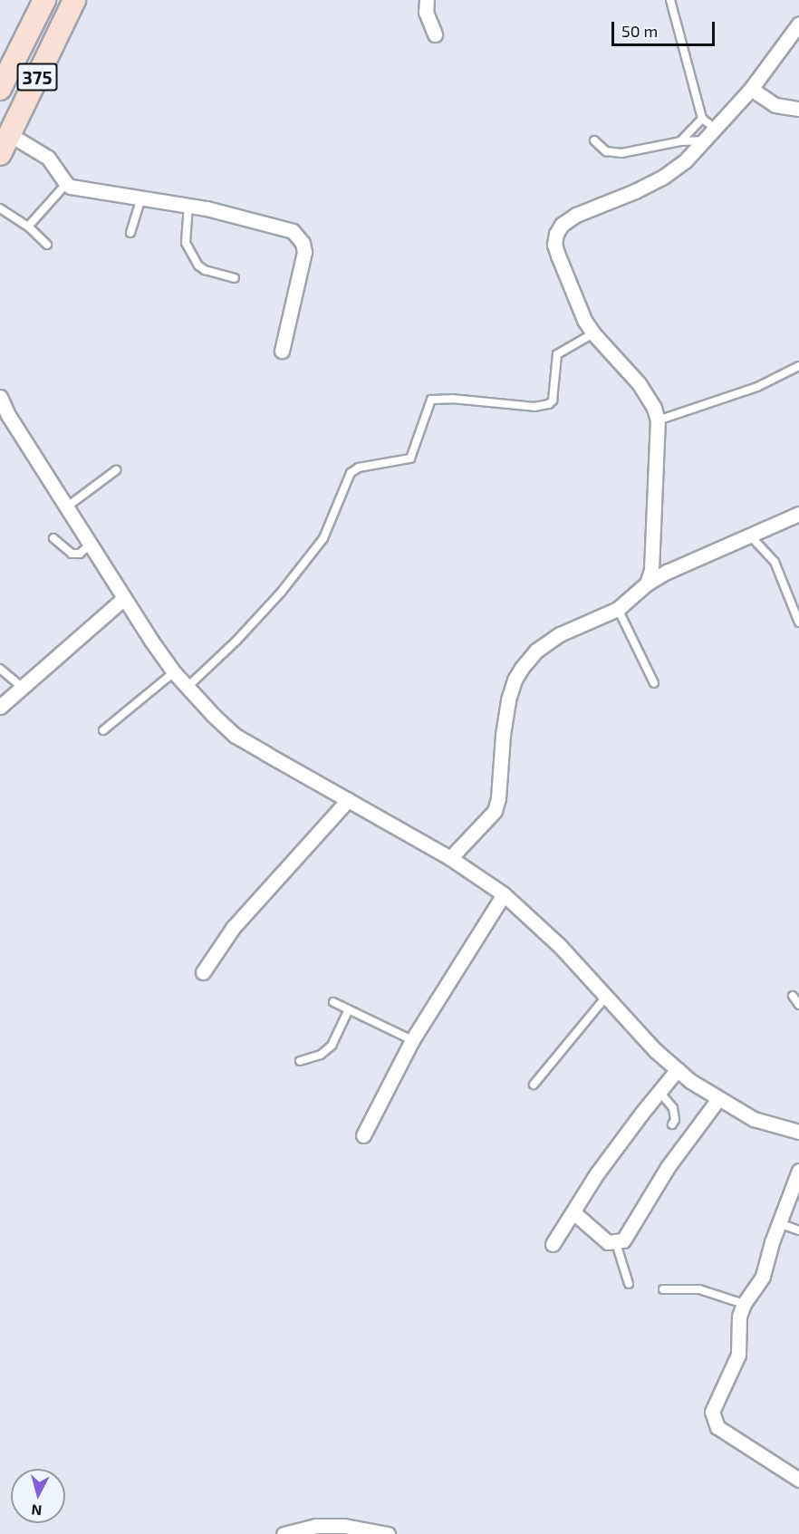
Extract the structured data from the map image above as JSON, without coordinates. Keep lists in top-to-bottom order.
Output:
{
  "streets": {
    "main road": ["375"]
  },
  "scale_bar": "50 m",
  "north": "bottom"
}
